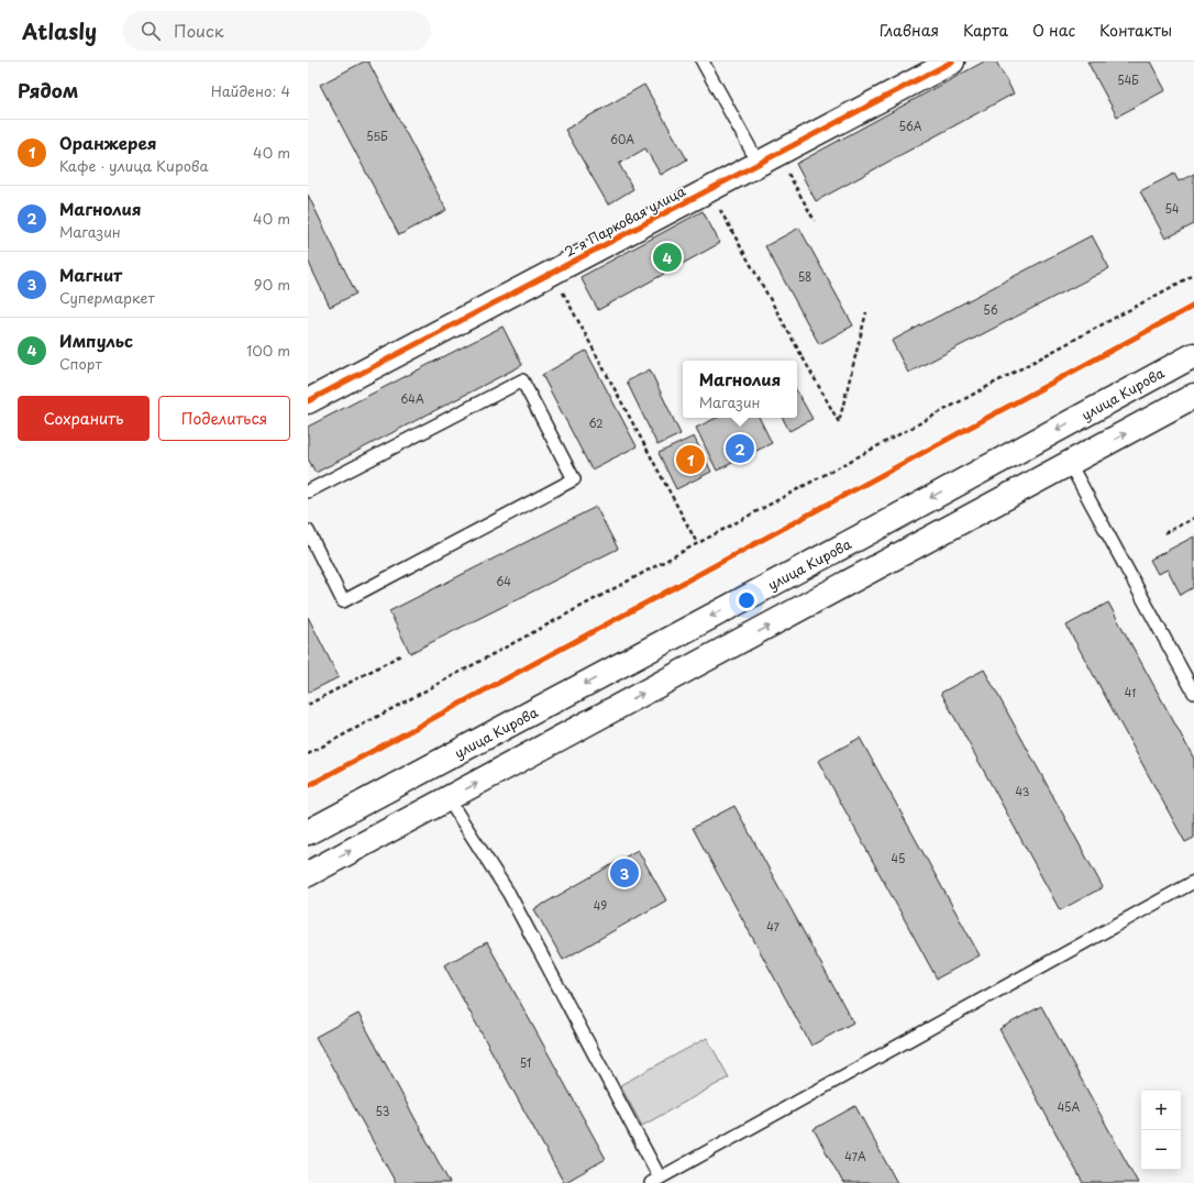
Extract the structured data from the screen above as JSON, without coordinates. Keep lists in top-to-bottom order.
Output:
{
  "streets": {
    "main road": ["2-я Парковая улица", "улица Кирова"]
  },
  "house_numbers": [
    "54Б",
    "56А",
    "55Б",
    "60А",
    "54",
    "58",
    "56",
    "64А",
    "62",
    "64",
    "41",
    "43",
    "45",
    "49",
    "47",
    "51",
    "45А",
    "53",
    "47А"
  ],
  "page": {
    "header": "Atlasly",
    "search": "Поиск",
    "nav": [
      "Главная",
      "Карта",
      "О нас",
      "Контакты"
    ],
    "heading": ["Рядом", "Найдено: 4"],
    "list": [
      {
        "mark": "1",
        "name": "Оранжерея",
        "note": "Кафе · улица Кирова",
        "value": "40 m"
      },
      {
        "mark": "2",
        "name": "Магнолия",
        "note": "Магазин",
        "value": "40 m"
      },
      {
        "mark": "3",
        "name": "Магнит",
        "note": "Супермаркет",
        "value": "90 m"
      },
      {
        "mark": "4",
        "name": "Импульс",
        "note": "Спорт",
        "value": "100 m"
      }
    ],
    "pins": [
      "4",
      "2",
      "1",
      "3"
    ],
    "popup": ["Магнолия", "Магазин"],
    "buttons": ["Сохранить", "Поделиться"],
    "map_buttons": ["+", "−"]
  }
}
